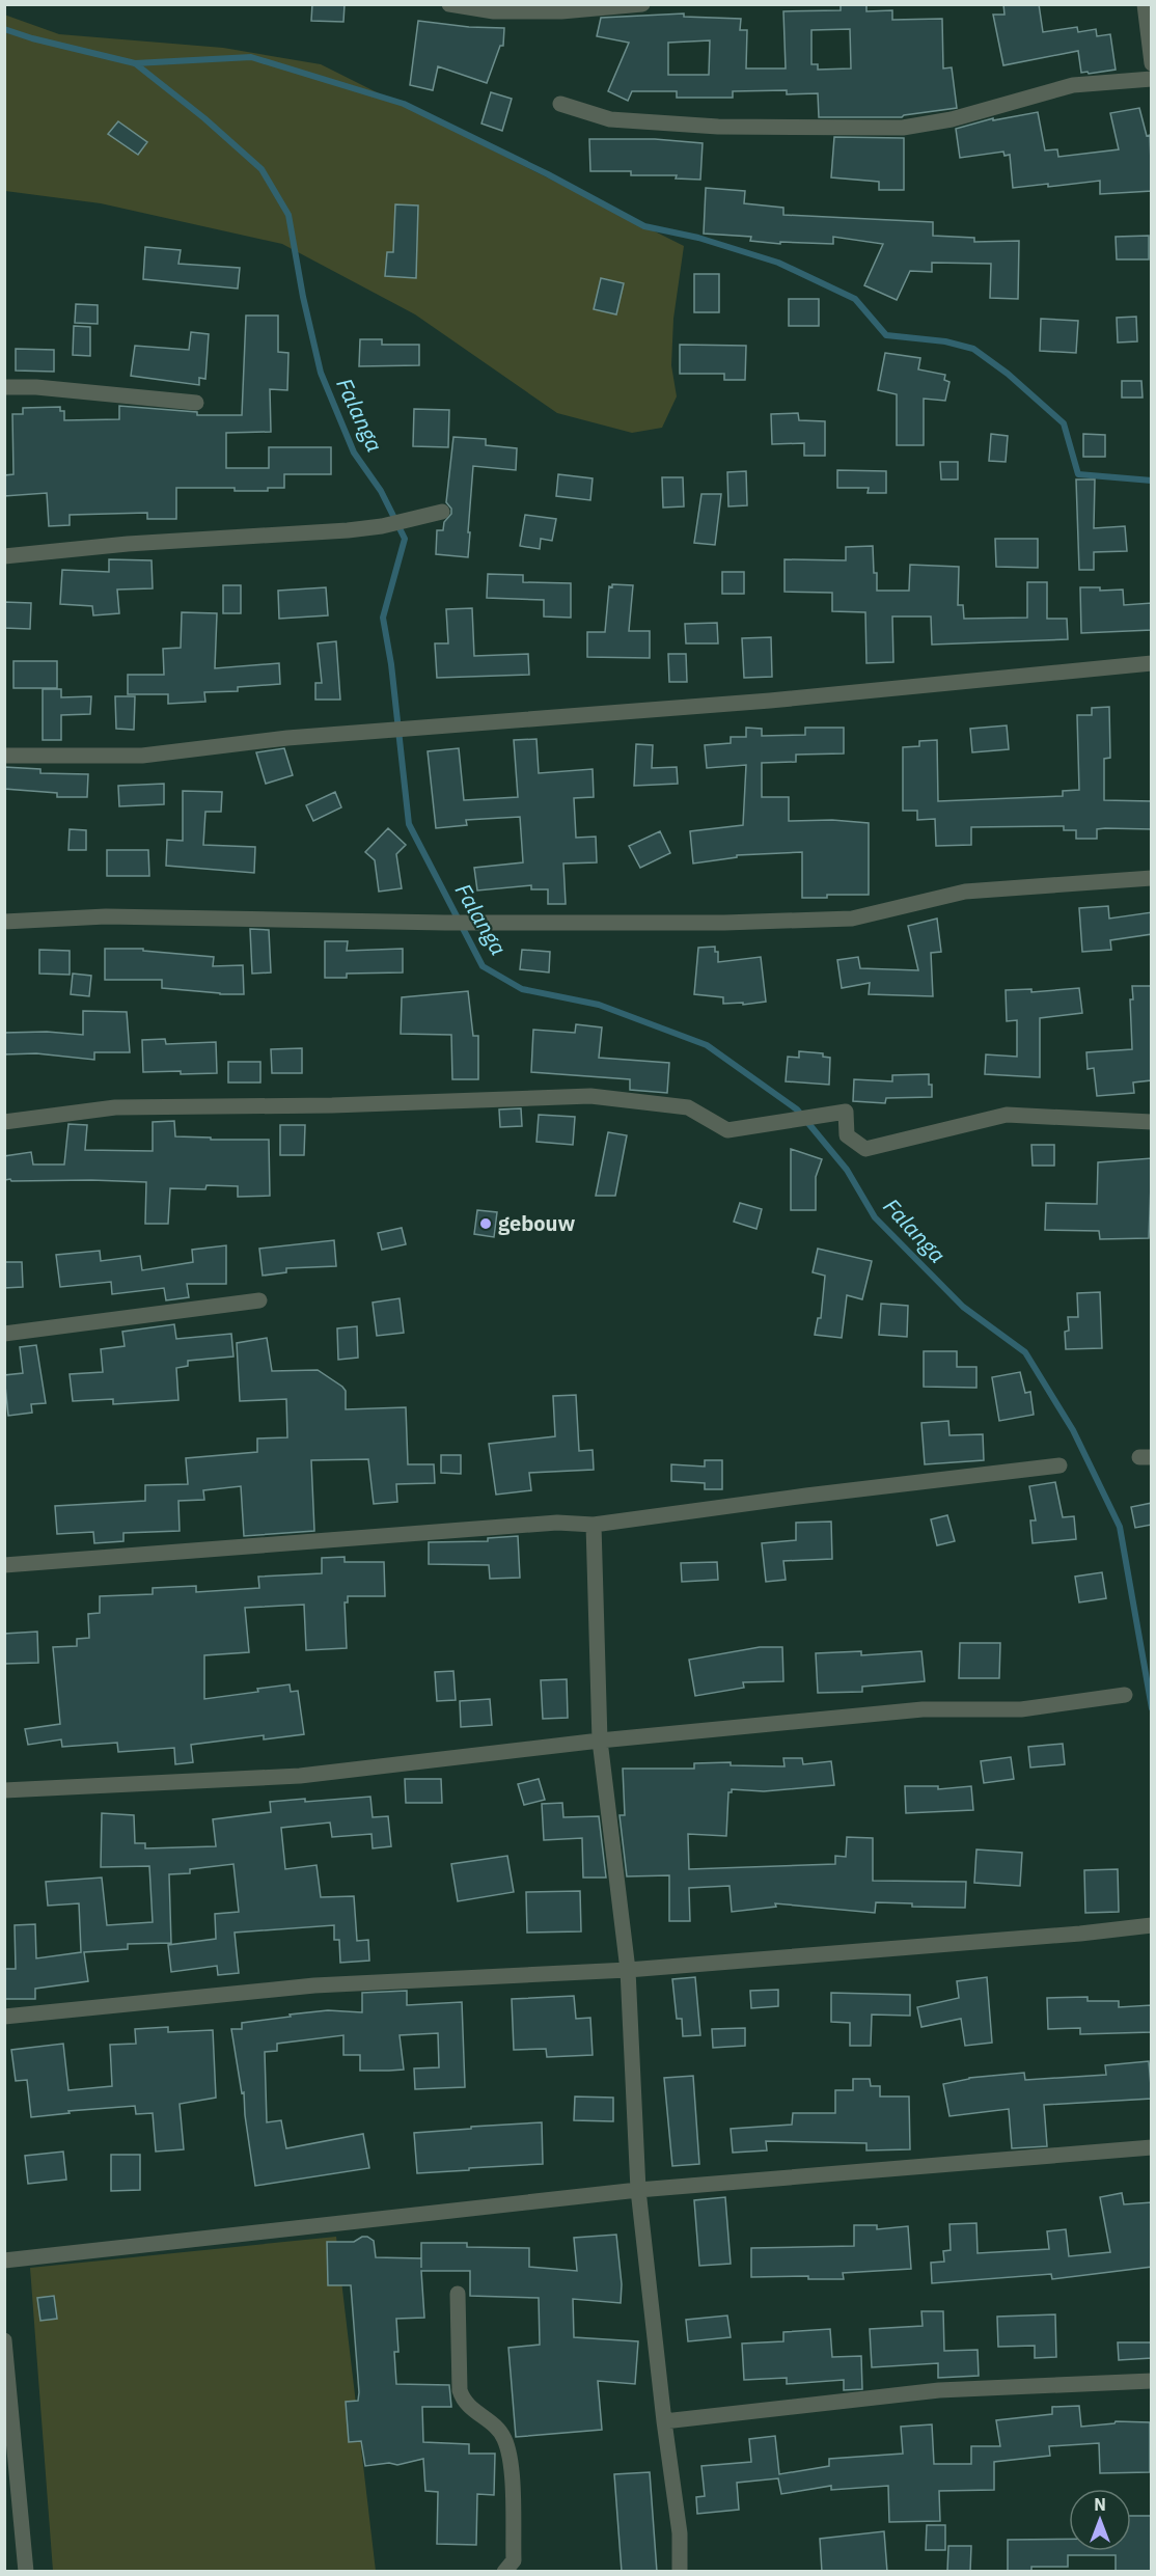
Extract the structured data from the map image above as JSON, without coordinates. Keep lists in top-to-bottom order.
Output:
{
  "water": ["Falanga"],
  "places": ["gebouw"],
  "north": "top"
}
